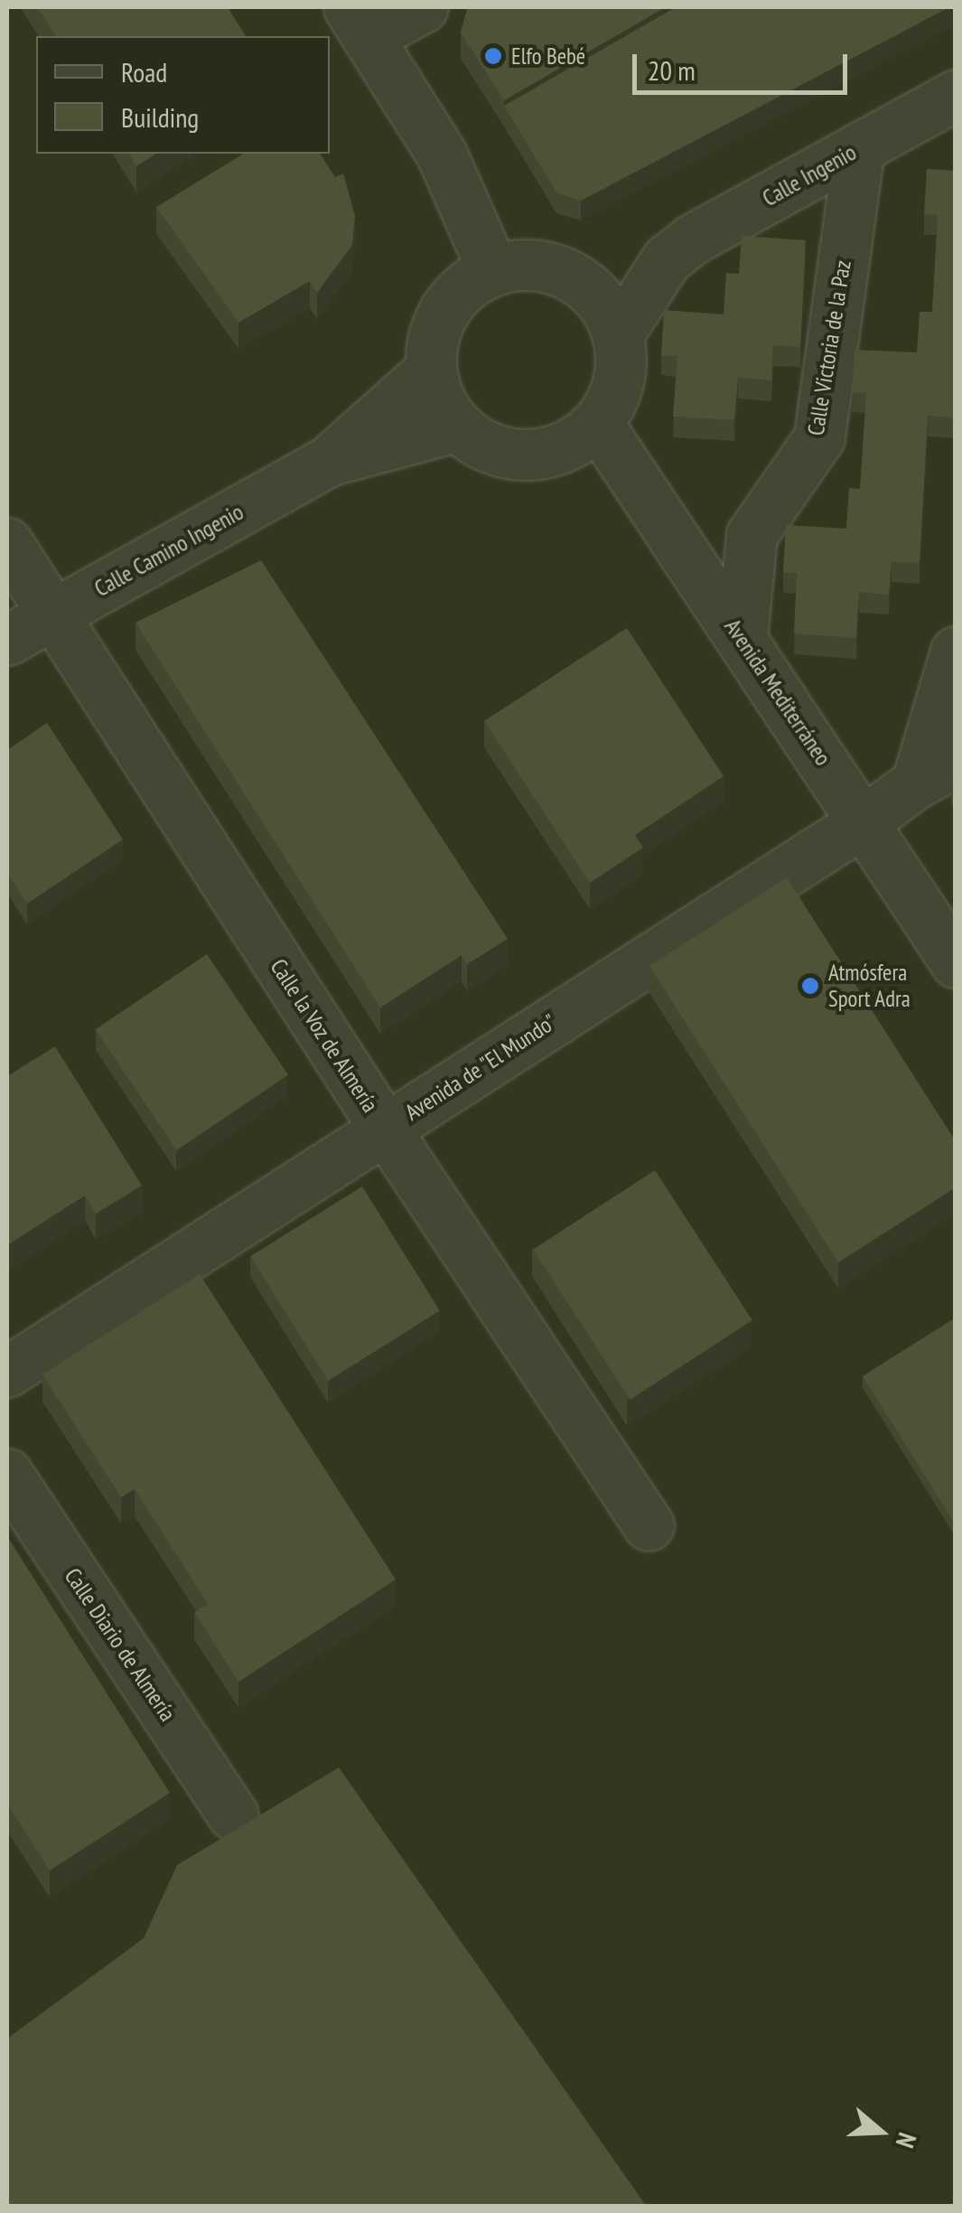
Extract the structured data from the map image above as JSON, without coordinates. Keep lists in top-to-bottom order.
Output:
{
  "streets": {
    "street": [
      "Calle Ingenio",
      "Calle Victoria de la Paz",
      "Calle Camino Ingenio",
      "Avenida Mediterráneo",
      "Calle la Voz de Almería",
      "Avenida de \"El Mundo\"",
      "Calle Diario de Almería"
    ]
  },
  "crossings": [
    ["Calle Ingenio", "Calle Victoria de la Paz"],
    ["Calle Ingenio", "Calle Camino Ingenio"],
    ["Calle Ingenio", "Avenida Mediterráneo"],
    ["Calle Victoria de la Paz", "Avenida Mediterráneo"],
    ["Calle Camino Ingenio", "Avenida Mediterráneo"],
    ["Calle Camino Ingenio", "Calle la Voz de Almería"],
    ["Avenida Mediterráneo", "Avenida de \"El Mundo\""],
    ["Calle la Voz de Almería", "Avenida de \"El Mundo\""]
  ],
  "places": ["Elfo Bebé", "Atmósfera Sport Adra"],
  "legend": ["Road", "Building"],
  "scale_bar": "20 m",
  "north": "right"
}
